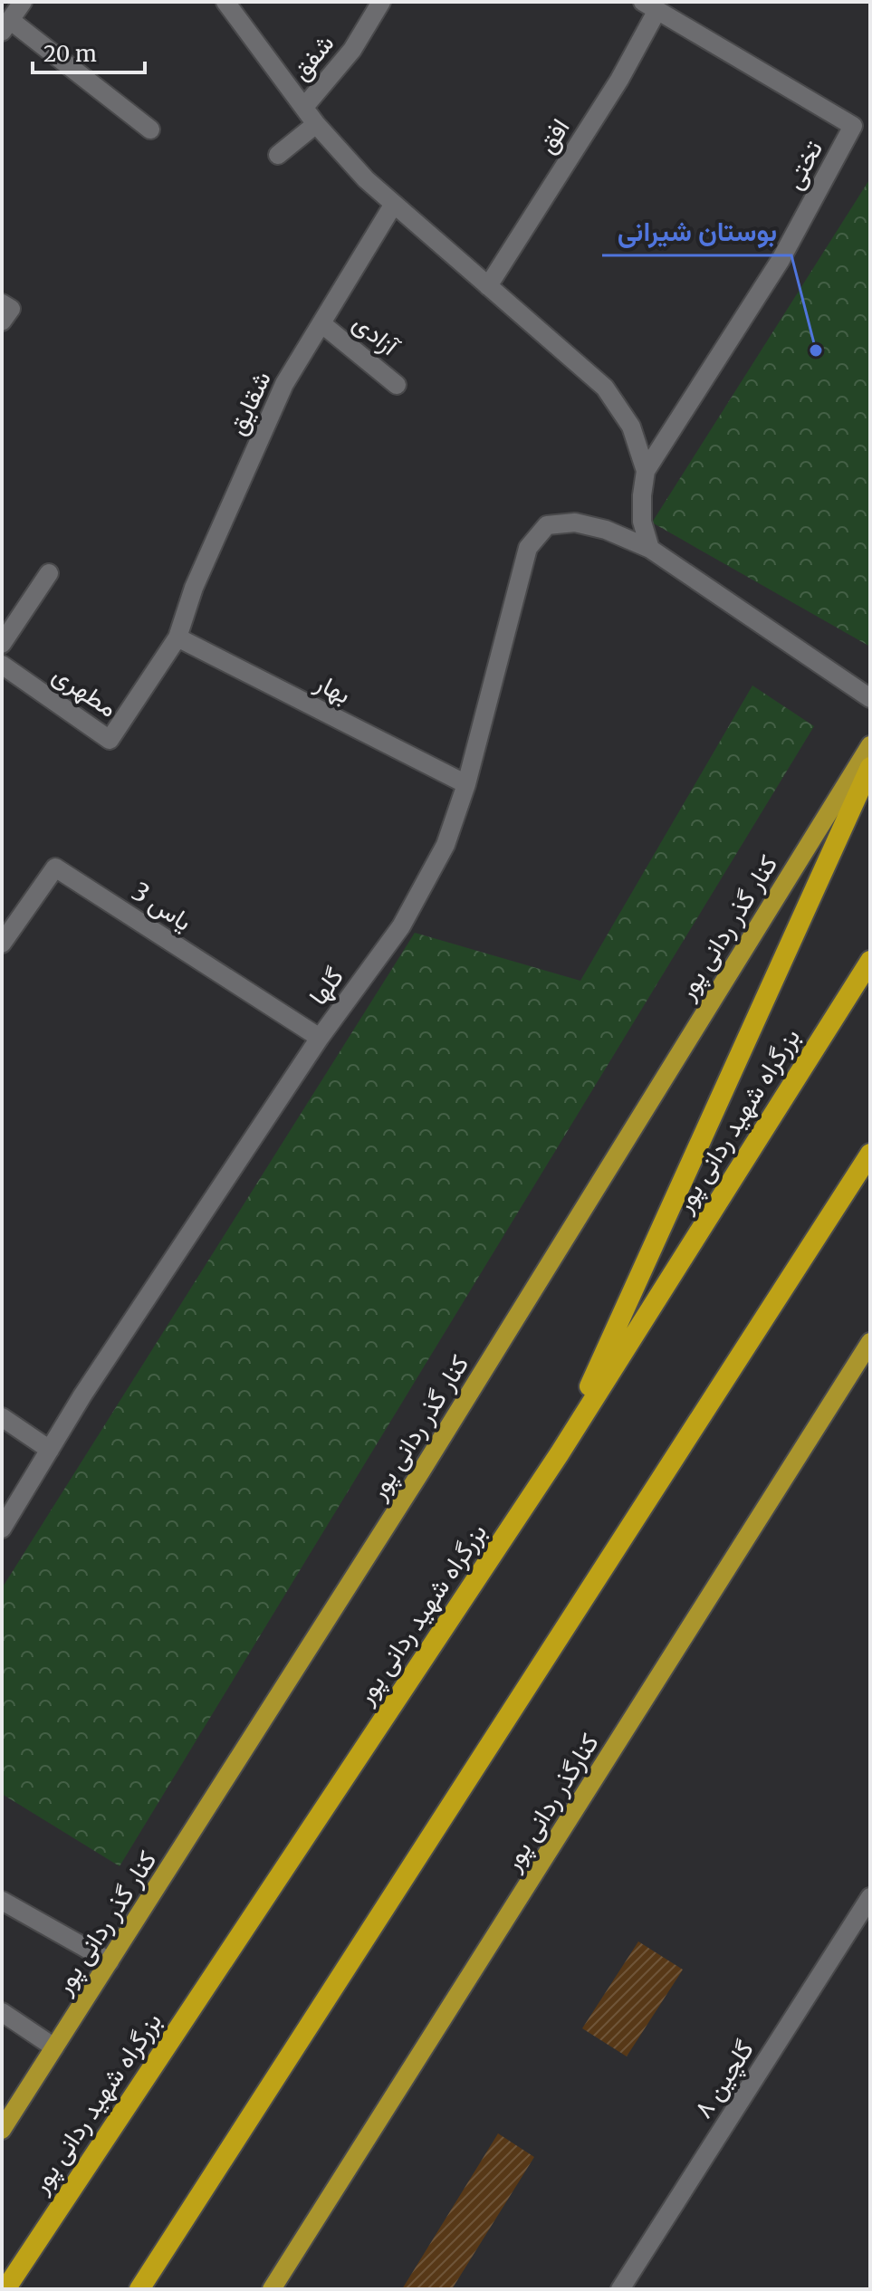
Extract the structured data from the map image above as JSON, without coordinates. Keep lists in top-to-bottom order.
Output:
{
  "streets": {
    "highway": ["بزرگراه شهید ردانی پور"],
    "main road": ["کنار گذر ردانی پور", "کنارگذر ردانی پور"],
    "street": [
      "شفق",
      "افق",
      "تختی",
      "آزادی",
      "شقایق",
      "بهار",
      "مطهری",
      "یاس 3",
      "گلها",
      "گلچین ۸"
    ]
  },
  "crossings": [
    ["شفق", "تختی"],
    ["افق", "تختی"],
    ["تختی", "شقایق"],
    ["تختی", "گلها"],
    ["آزادی", "شقایق"],
    ["شقایق", "بهار"],
    ["شقایق", "مطهری"],
    ["بهار", "مطهری"],
    ["بهار", "گلها"],
    ["یاس 3", "گلها"]
  ],
  "places": ["بوستان شیرانی"],
  "scale_bar": "20 m"
}
